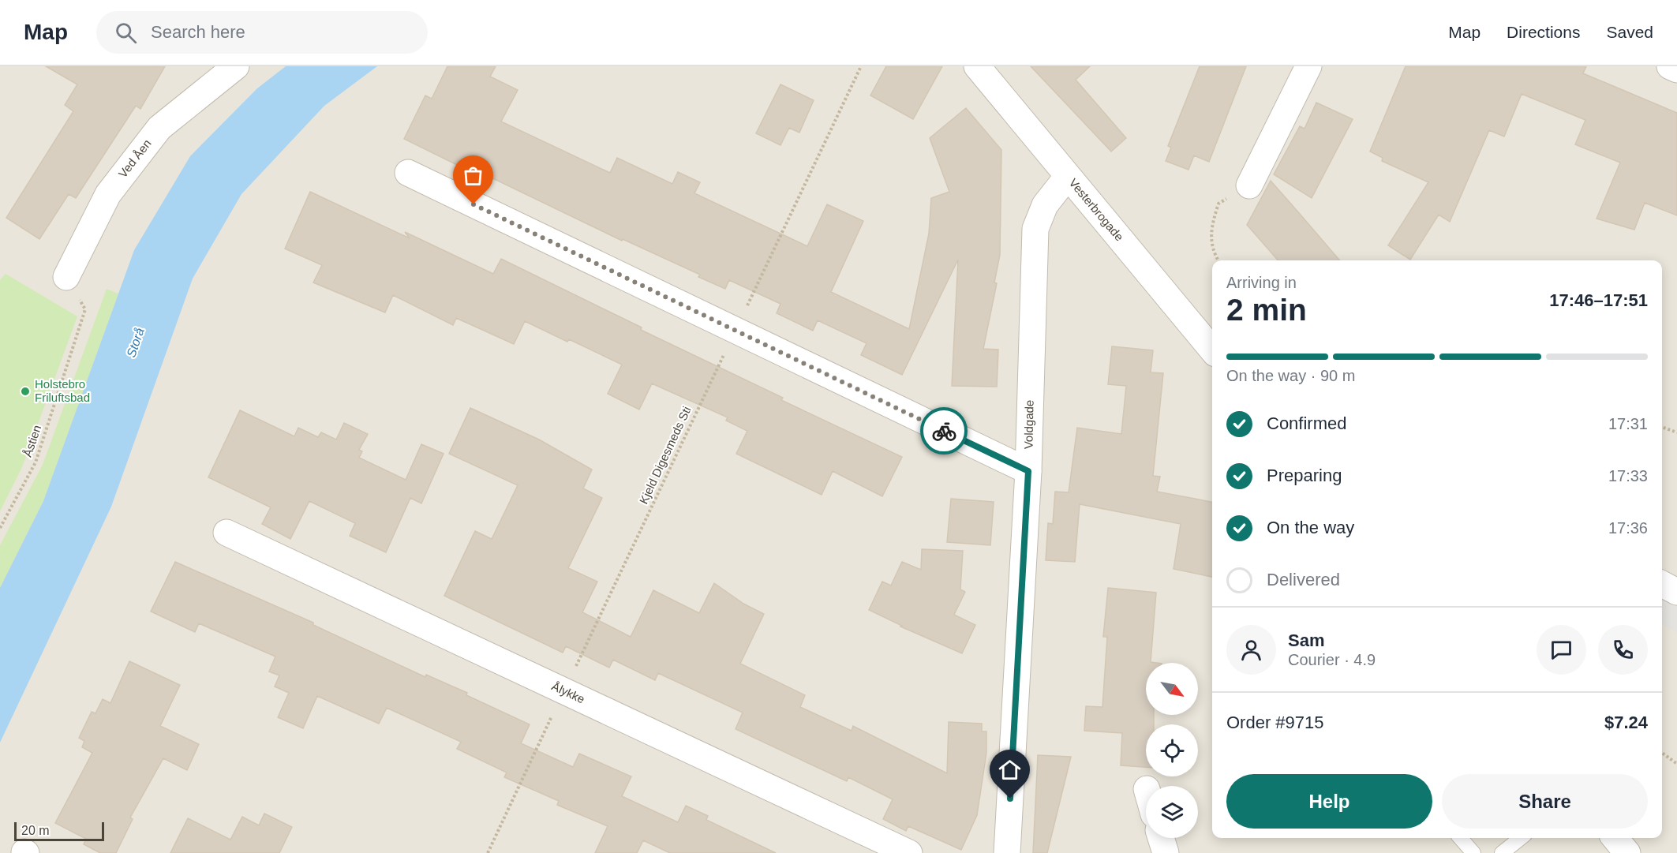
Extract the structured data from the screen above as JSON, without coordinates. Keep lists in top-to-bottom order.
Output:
{
  "streets": {
    "street": [
      "Ved Åen",
      "Vesterbrogade",
      "Voldgade",
      "Ålykke"
    ],
    "path": ["Åstien", "Kjeld Digesmeds Sti"]
  },
  "crossings": [
    ["Ved Åen", "Åstien"],
    ["Vesterbrogade", "Voldgade"],
    ["Kjeld Digesmeds Sti", "Ålykke"]
  ],
  "water": ["Storå"],
  "places": ["Holstebro Friluftsbad"],
  "scale_bar": "20 m",
  "north": "bottom right",
  "page": {
    "header": "Map",
    "search": "Search here",
    "nav": ["Map", "Directions", "Saved"],
    "heading": ["2 min", "Arriving in", "17:46–17:51"],
    "panel": [
      "Sam",
      "Courier · 4.9",
      "Order #9715",
      "$7.24"
    ],
    "bar": "On the way · 90 m",
    "list": [
      ["Confirmed", "17:31"],
      ["Preparing", "17:33"],
      ["On the way", "17:36"],
      "Delivered"
    ],
    "buttons": ["Help", "Share"],
    "scale": "20 m"
  }
}
